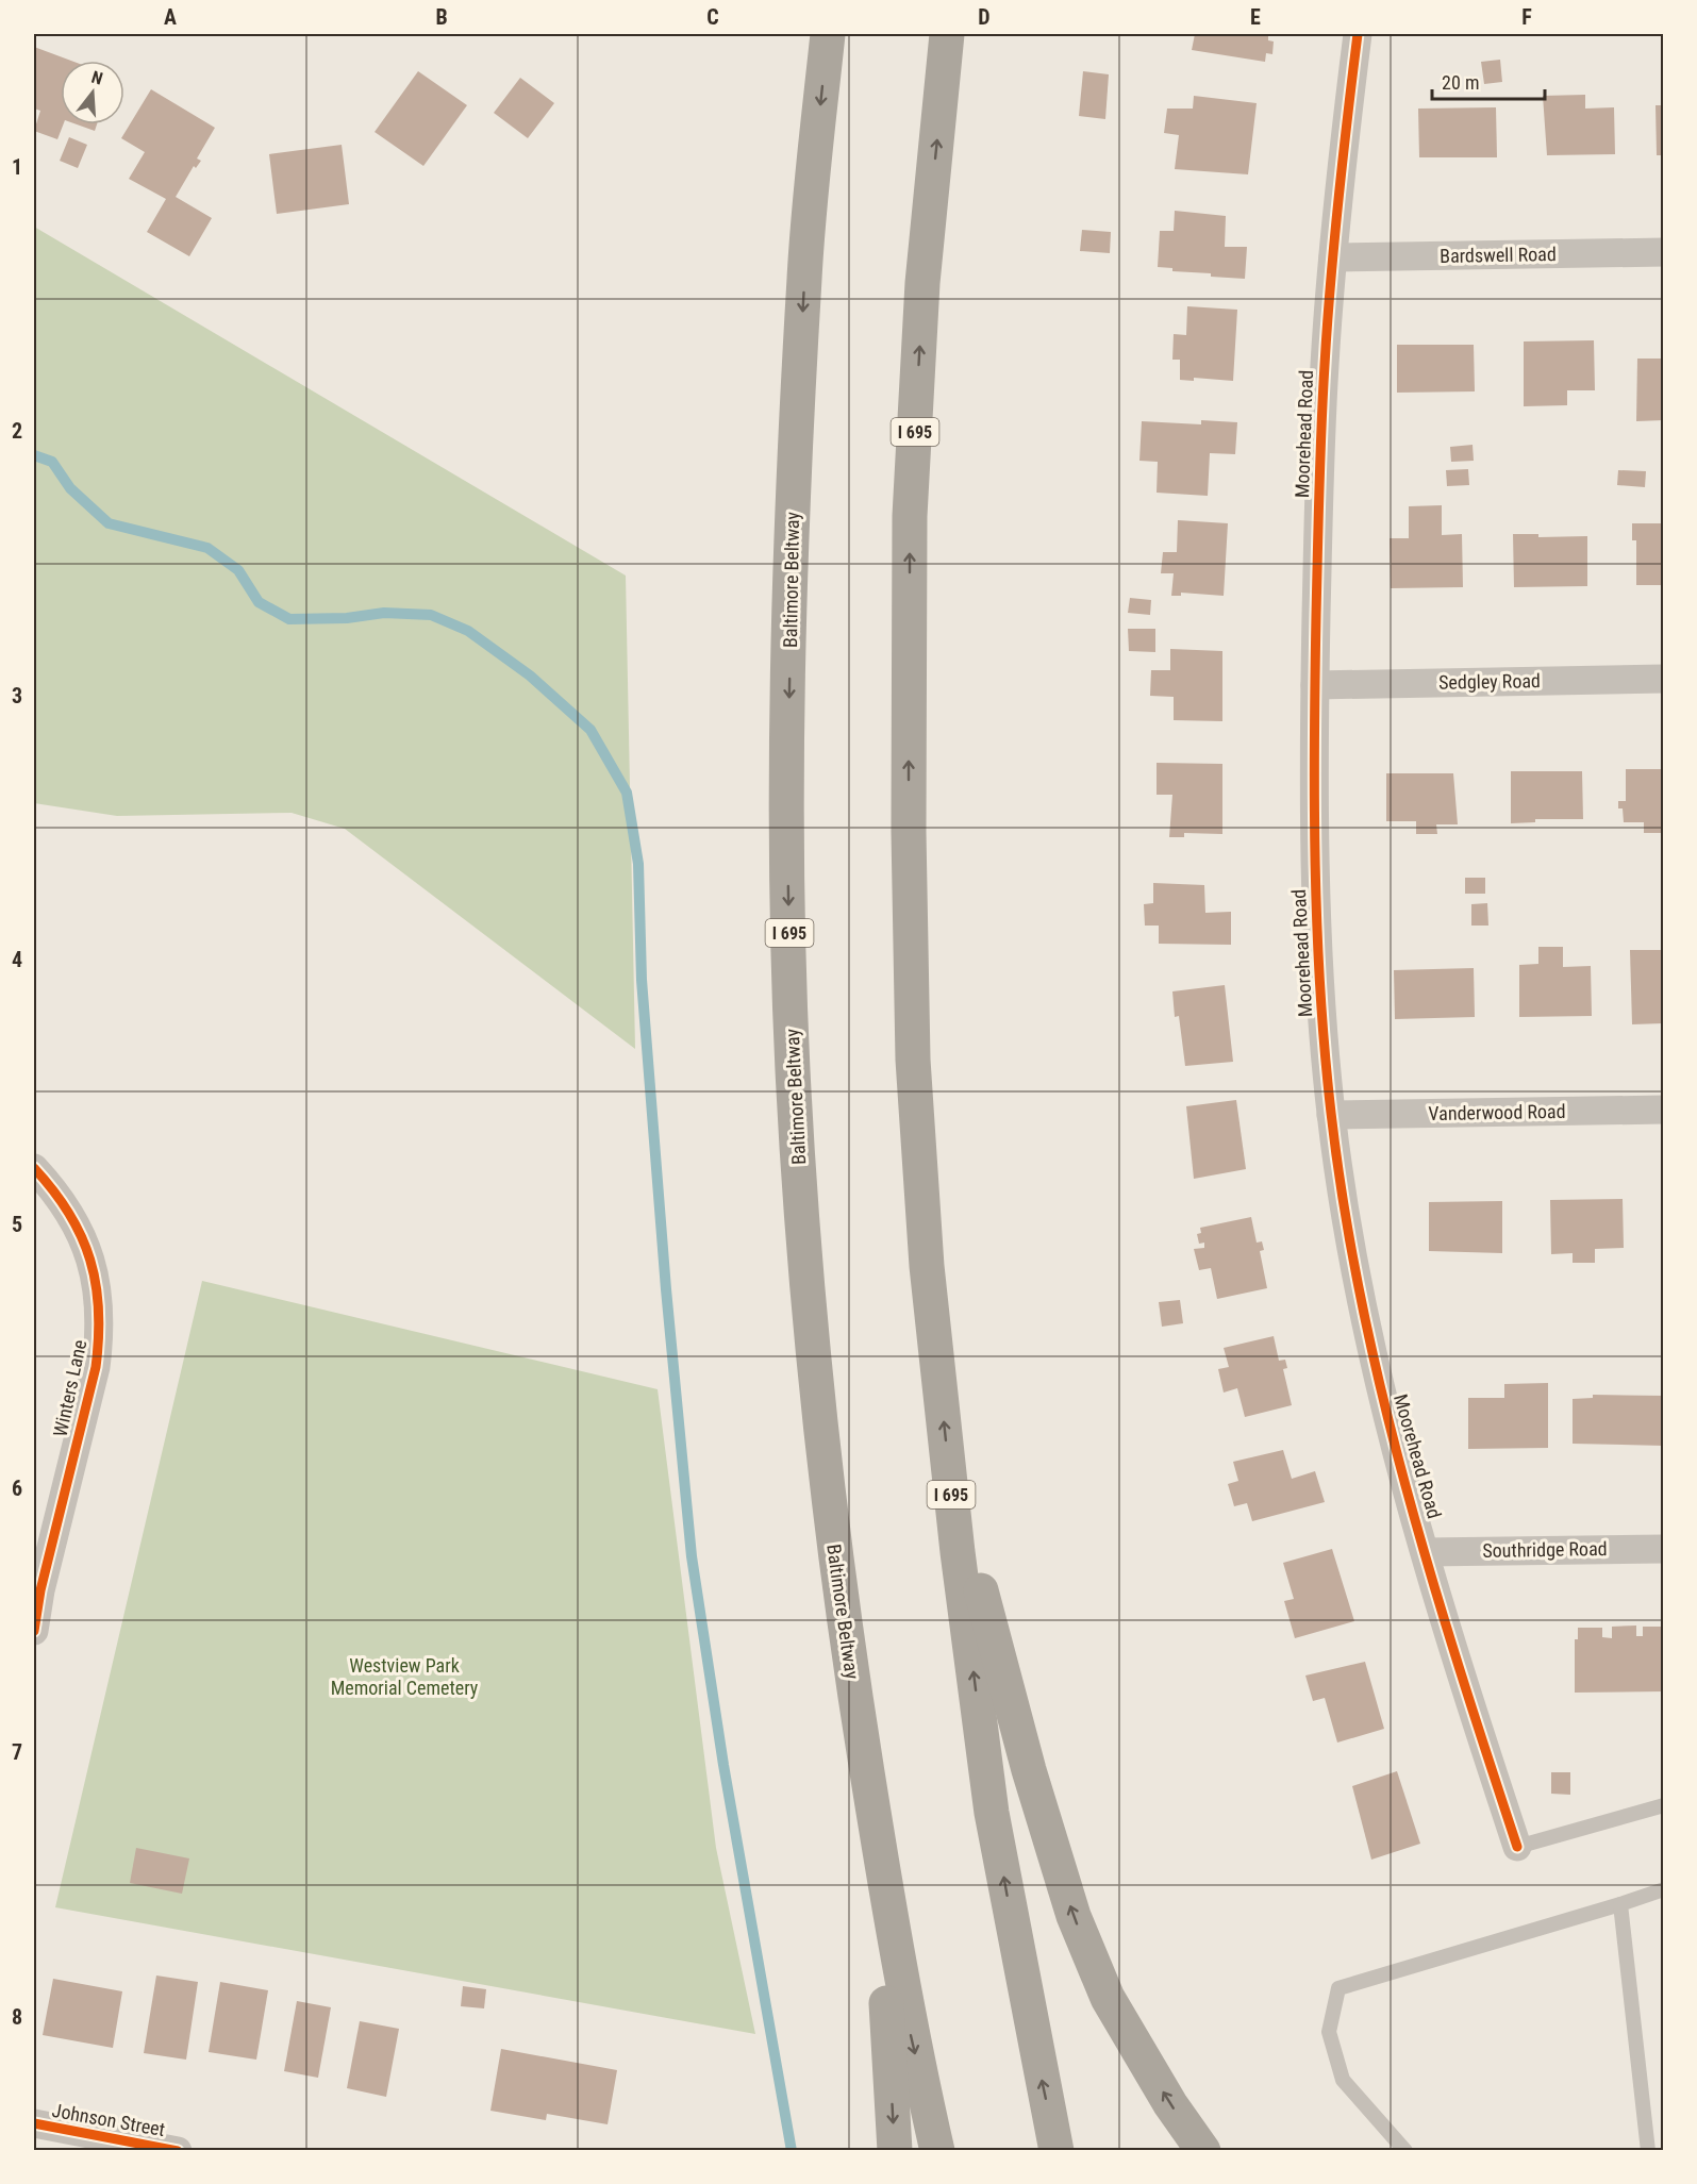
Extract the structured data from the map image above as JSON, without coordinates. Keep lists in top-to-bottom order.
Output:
{
  "streets": {
    "highway": ["I 695", "Baltimore Beltway"],
    "street": [
      "Bardswell Road",
      "Moorehead Road",
      "Sedgley Road",
      "Vanderwood Road",
      "Winters Lane",
      "Southridge Road",
      "Johnson Street"
    ]
  },
  "crossings": [
    ["Bardswell Road", "Moorehead Road"],
    ["Moorehead Road", "Sedgley Road"],
    ["Moorehead Road", "Vanderwood Road"],
    ["Moorehead Road", "Southridge Road"]
  ],
  "parks": ["Westview Park Memorial Cemetery"],
  "scale_bar": "20 m",
  "north": "top",
  "grid": {
    "columns": [
      "A",
      "B",
      "C",
      "D",
      "E",
      "F"
    ],
    "rows": [
      "1",
      "2",
      "3",
      "4",
      "5",
      "6",
      "7",
      "8"
    ]
  }
}
